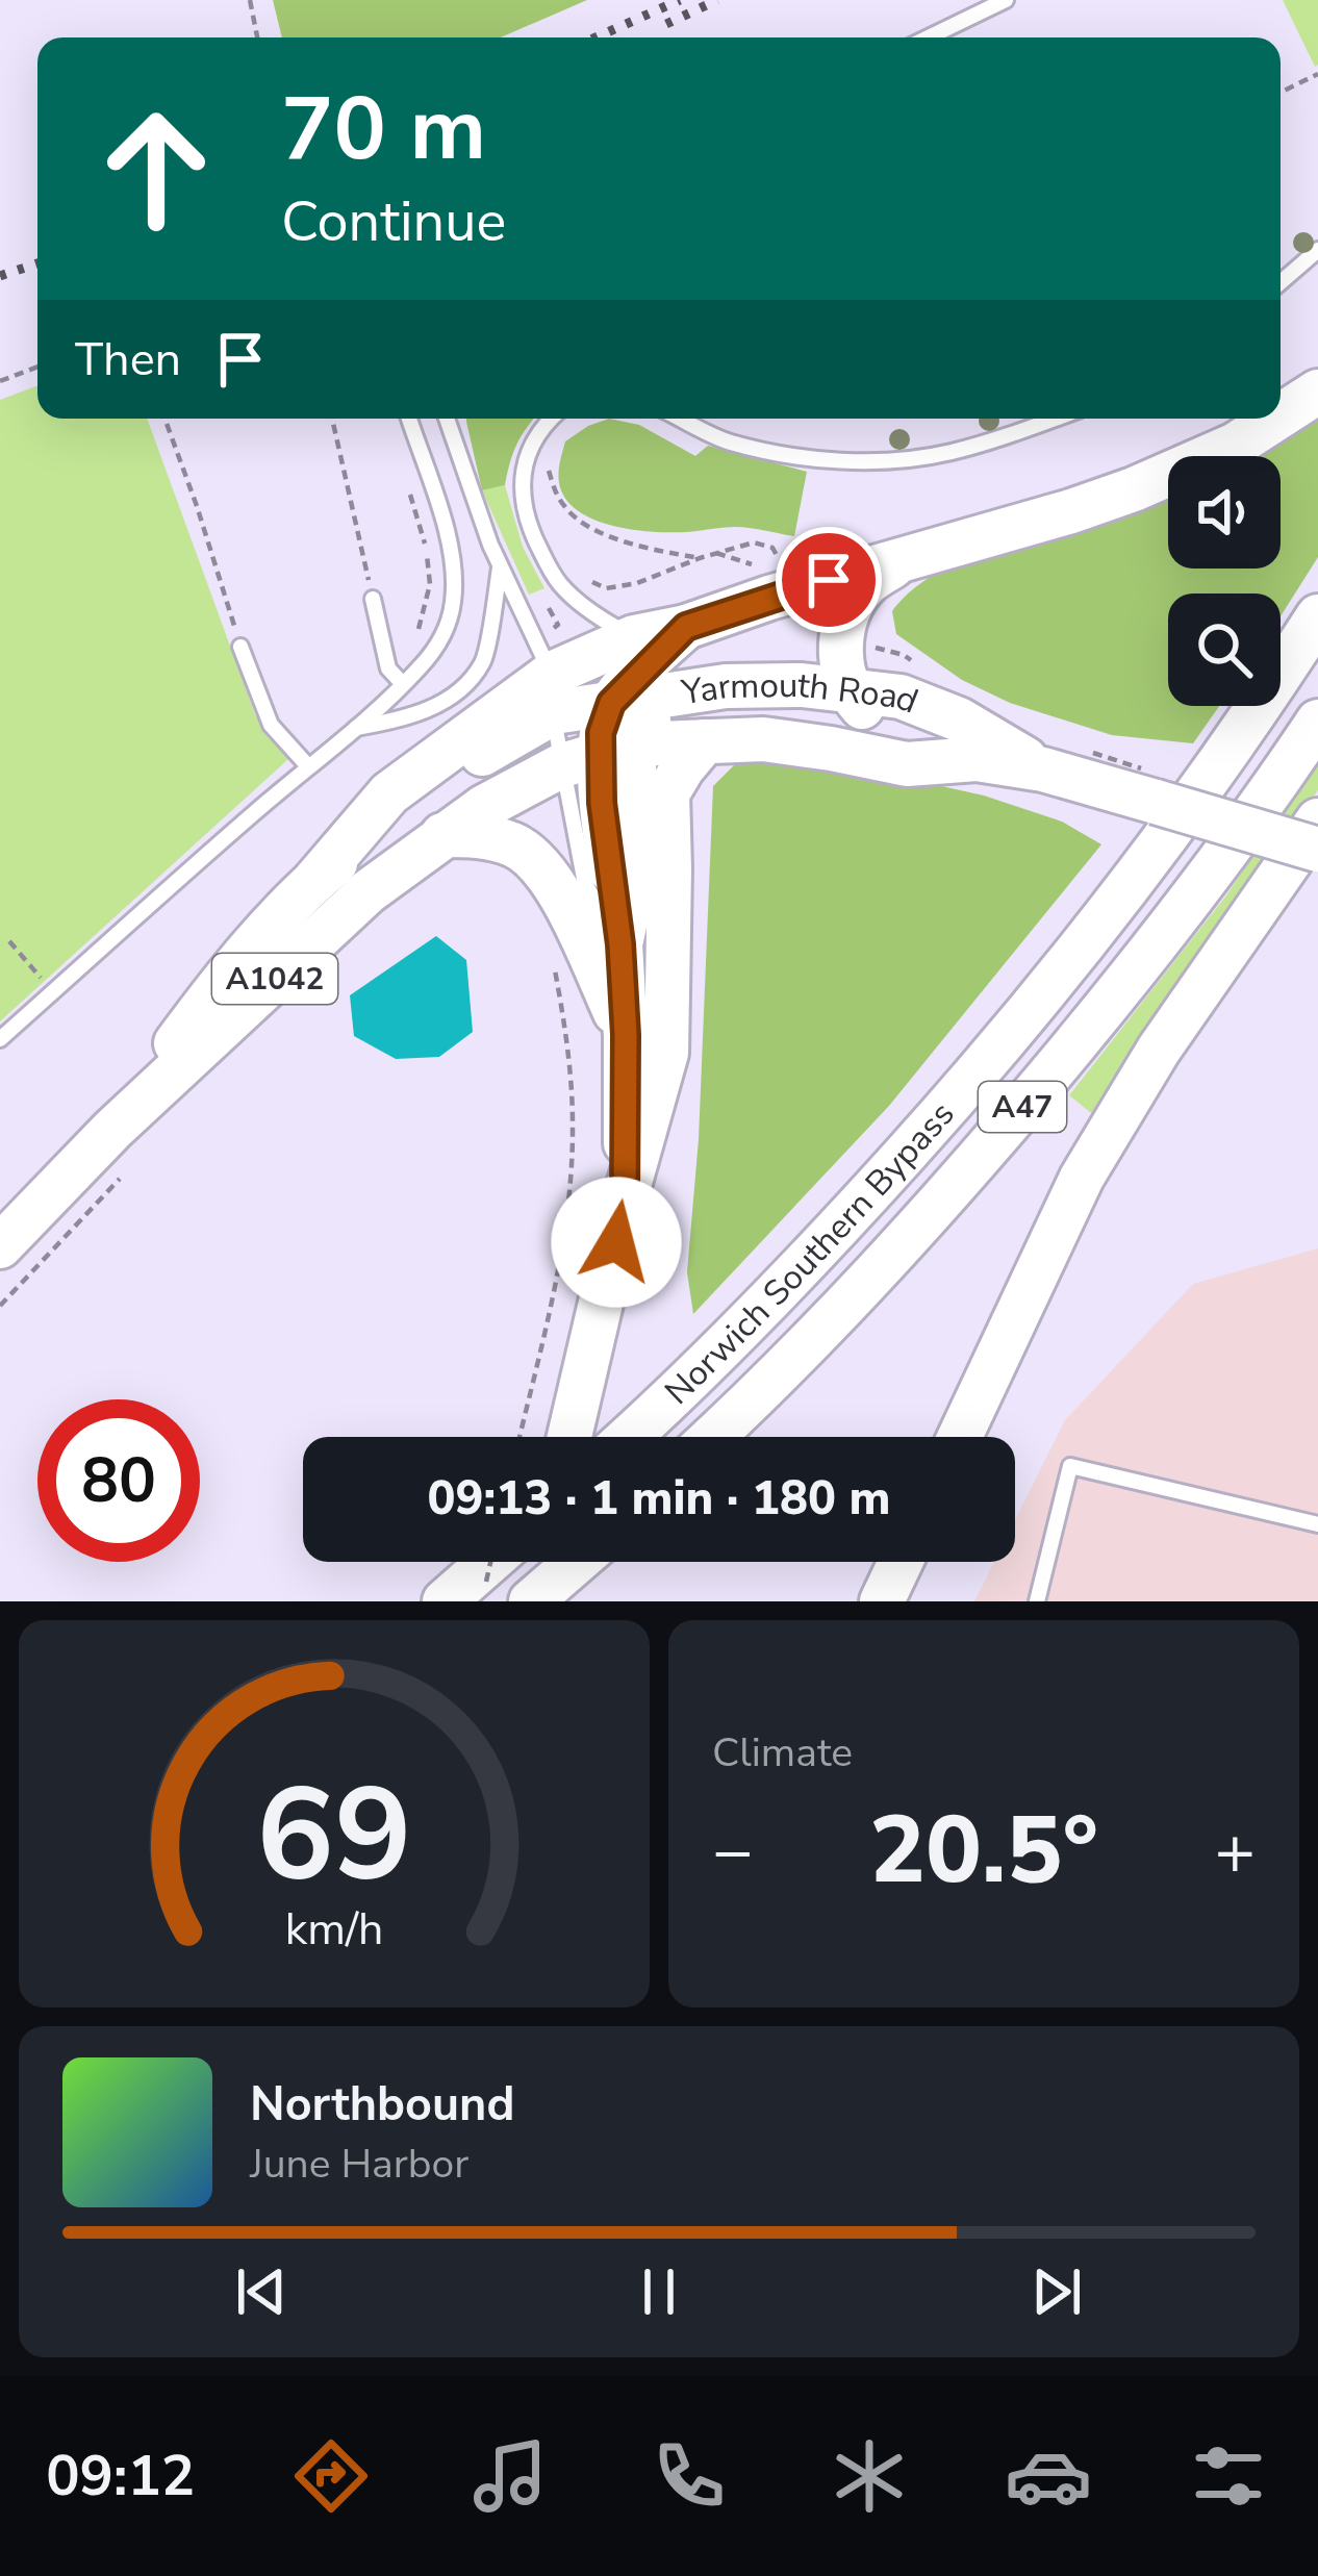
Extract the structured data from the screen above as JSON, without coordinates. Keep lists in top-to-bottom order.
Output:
{
  "streets": {
    "highway": [
      "Yarmouth Road",
      "A1042",
      "A47",
      "Norwich Southern Bypass"
    ]
  },
  "page": {
    "turn": ["70 m", "Continue"],
    "then": "Then",
    "limit": "80",
    "trip": "09:13 · 1 min · 180 m",
    "tile": "Climate",
    "heat": ["−", "20.5°", "+"],
    "song": ["Northbound", "June Harbor"],
    "tabs": "09:12",
    "gauge": ["69", "km/h"]
  }
}
